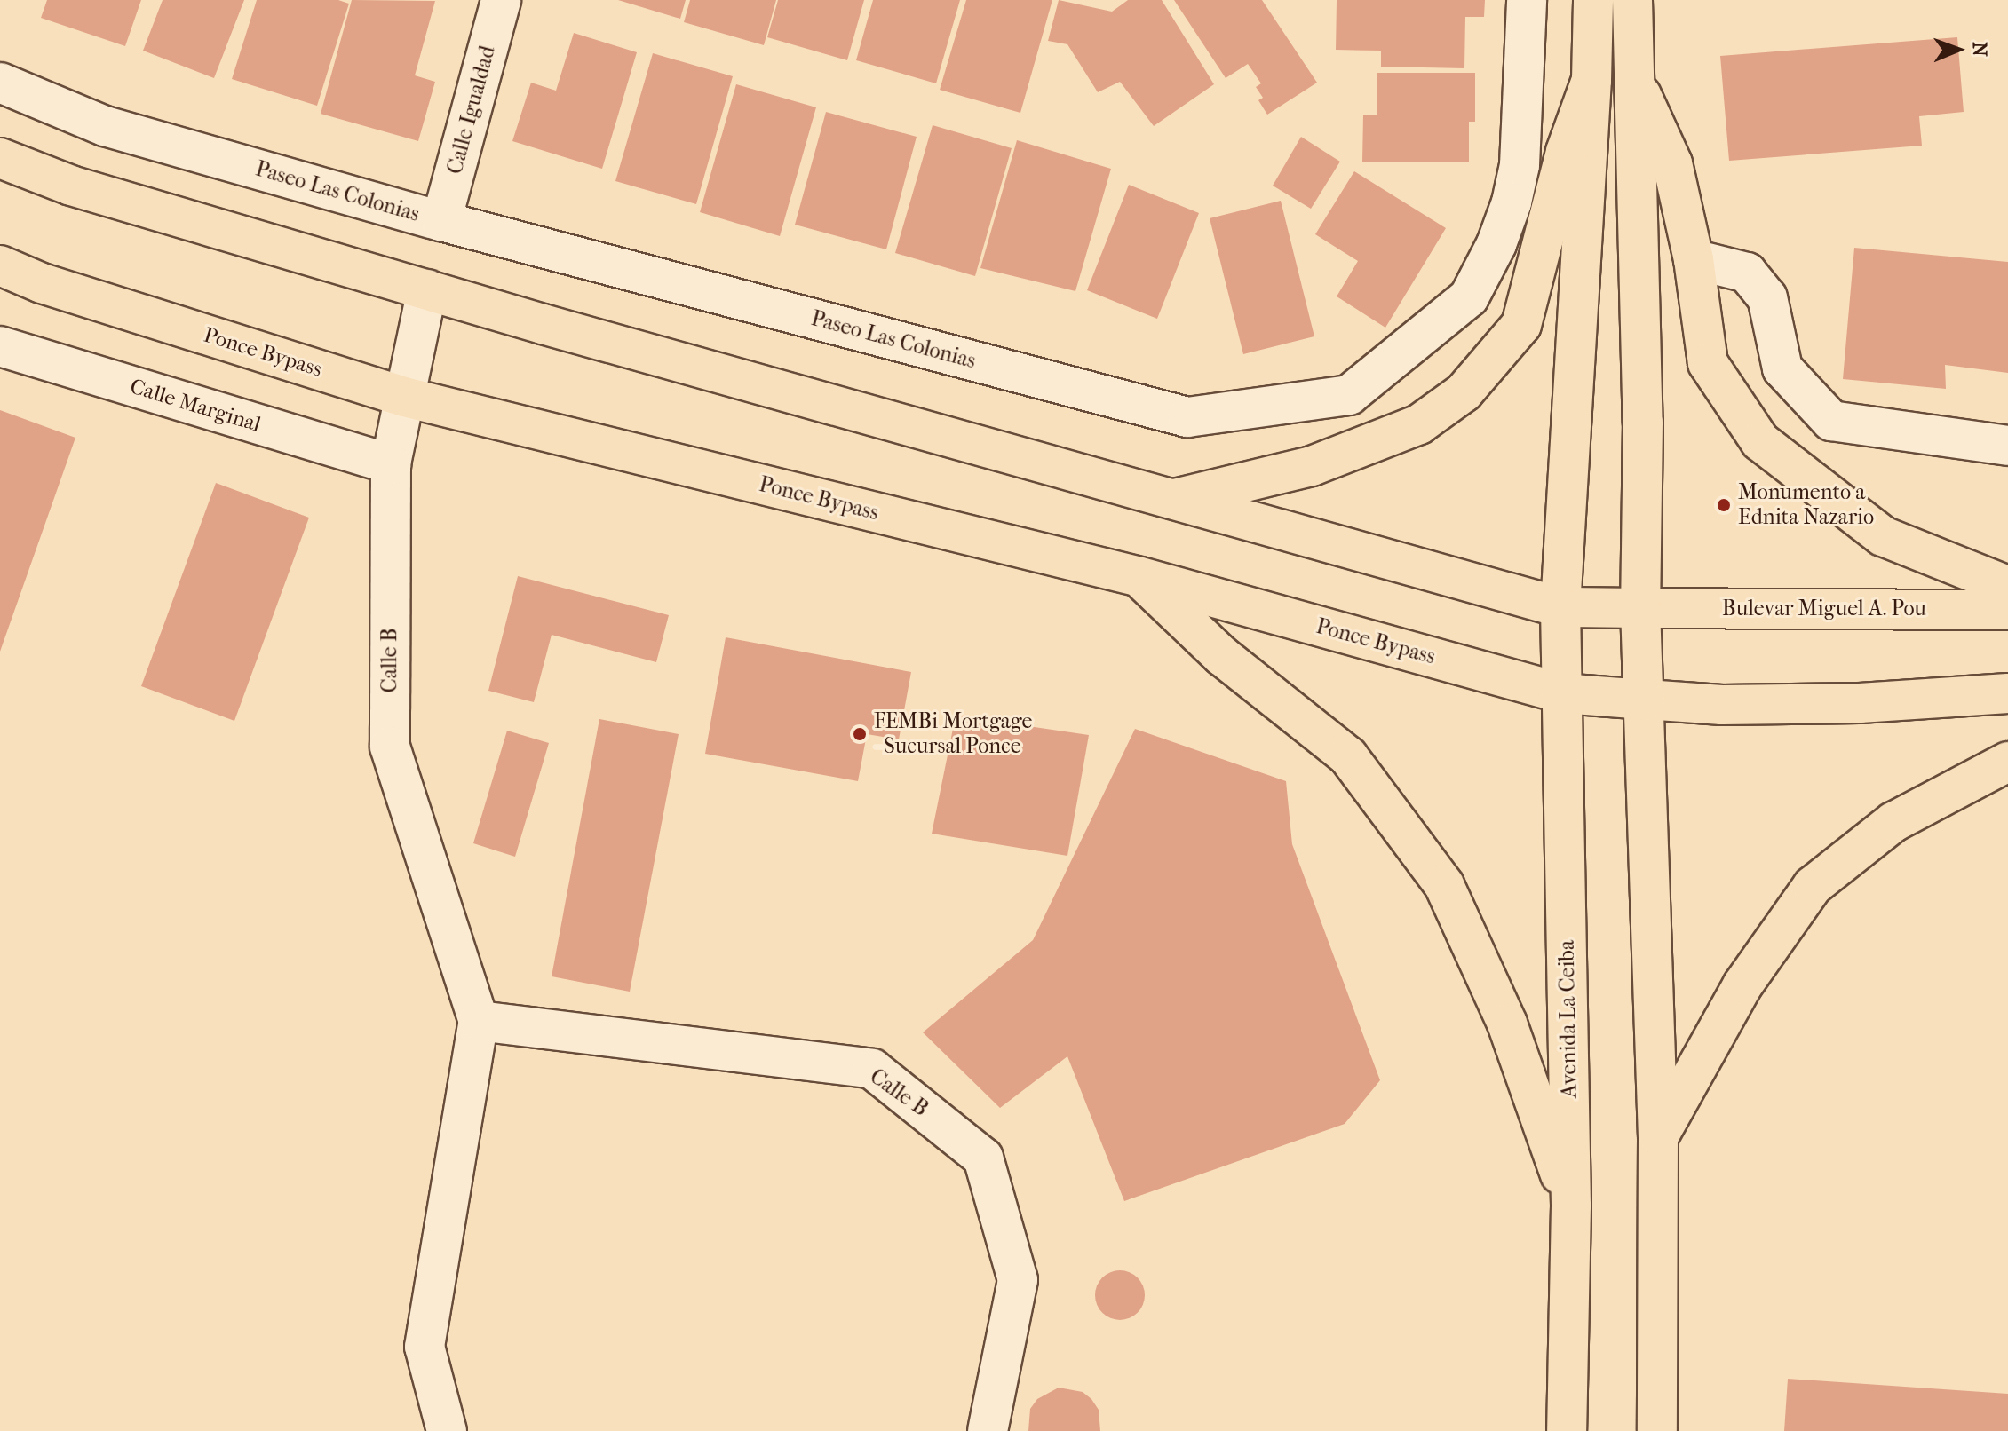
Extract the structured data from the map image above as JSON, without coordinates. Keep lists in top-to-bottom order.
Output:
{
  "streets": {
    "main road": ["Ponce Bypass", "Bulevar Miguel A. Pou", "Avenida La Ceiba"],
    "street": [
      "Calle Igualdad",
      "Paseo Las Colonias",
      "Calle Marginal",
      "Calle B"
    ]
  },
  "crossings": [
    ["Calle Igualdad", "Paseo Las Colonias"],
    ["Ponce Bypass", "Calle B"],
    ["Ponce Bypass", "Avenida La Ceiba"],
    ["Calle Marginal", "Calle B"]
  ],
  "places": ["Monumento a Ednita Nazario", "FEMBi Mortgage - Sucursal Ponce"],
  "north": "right"
}
